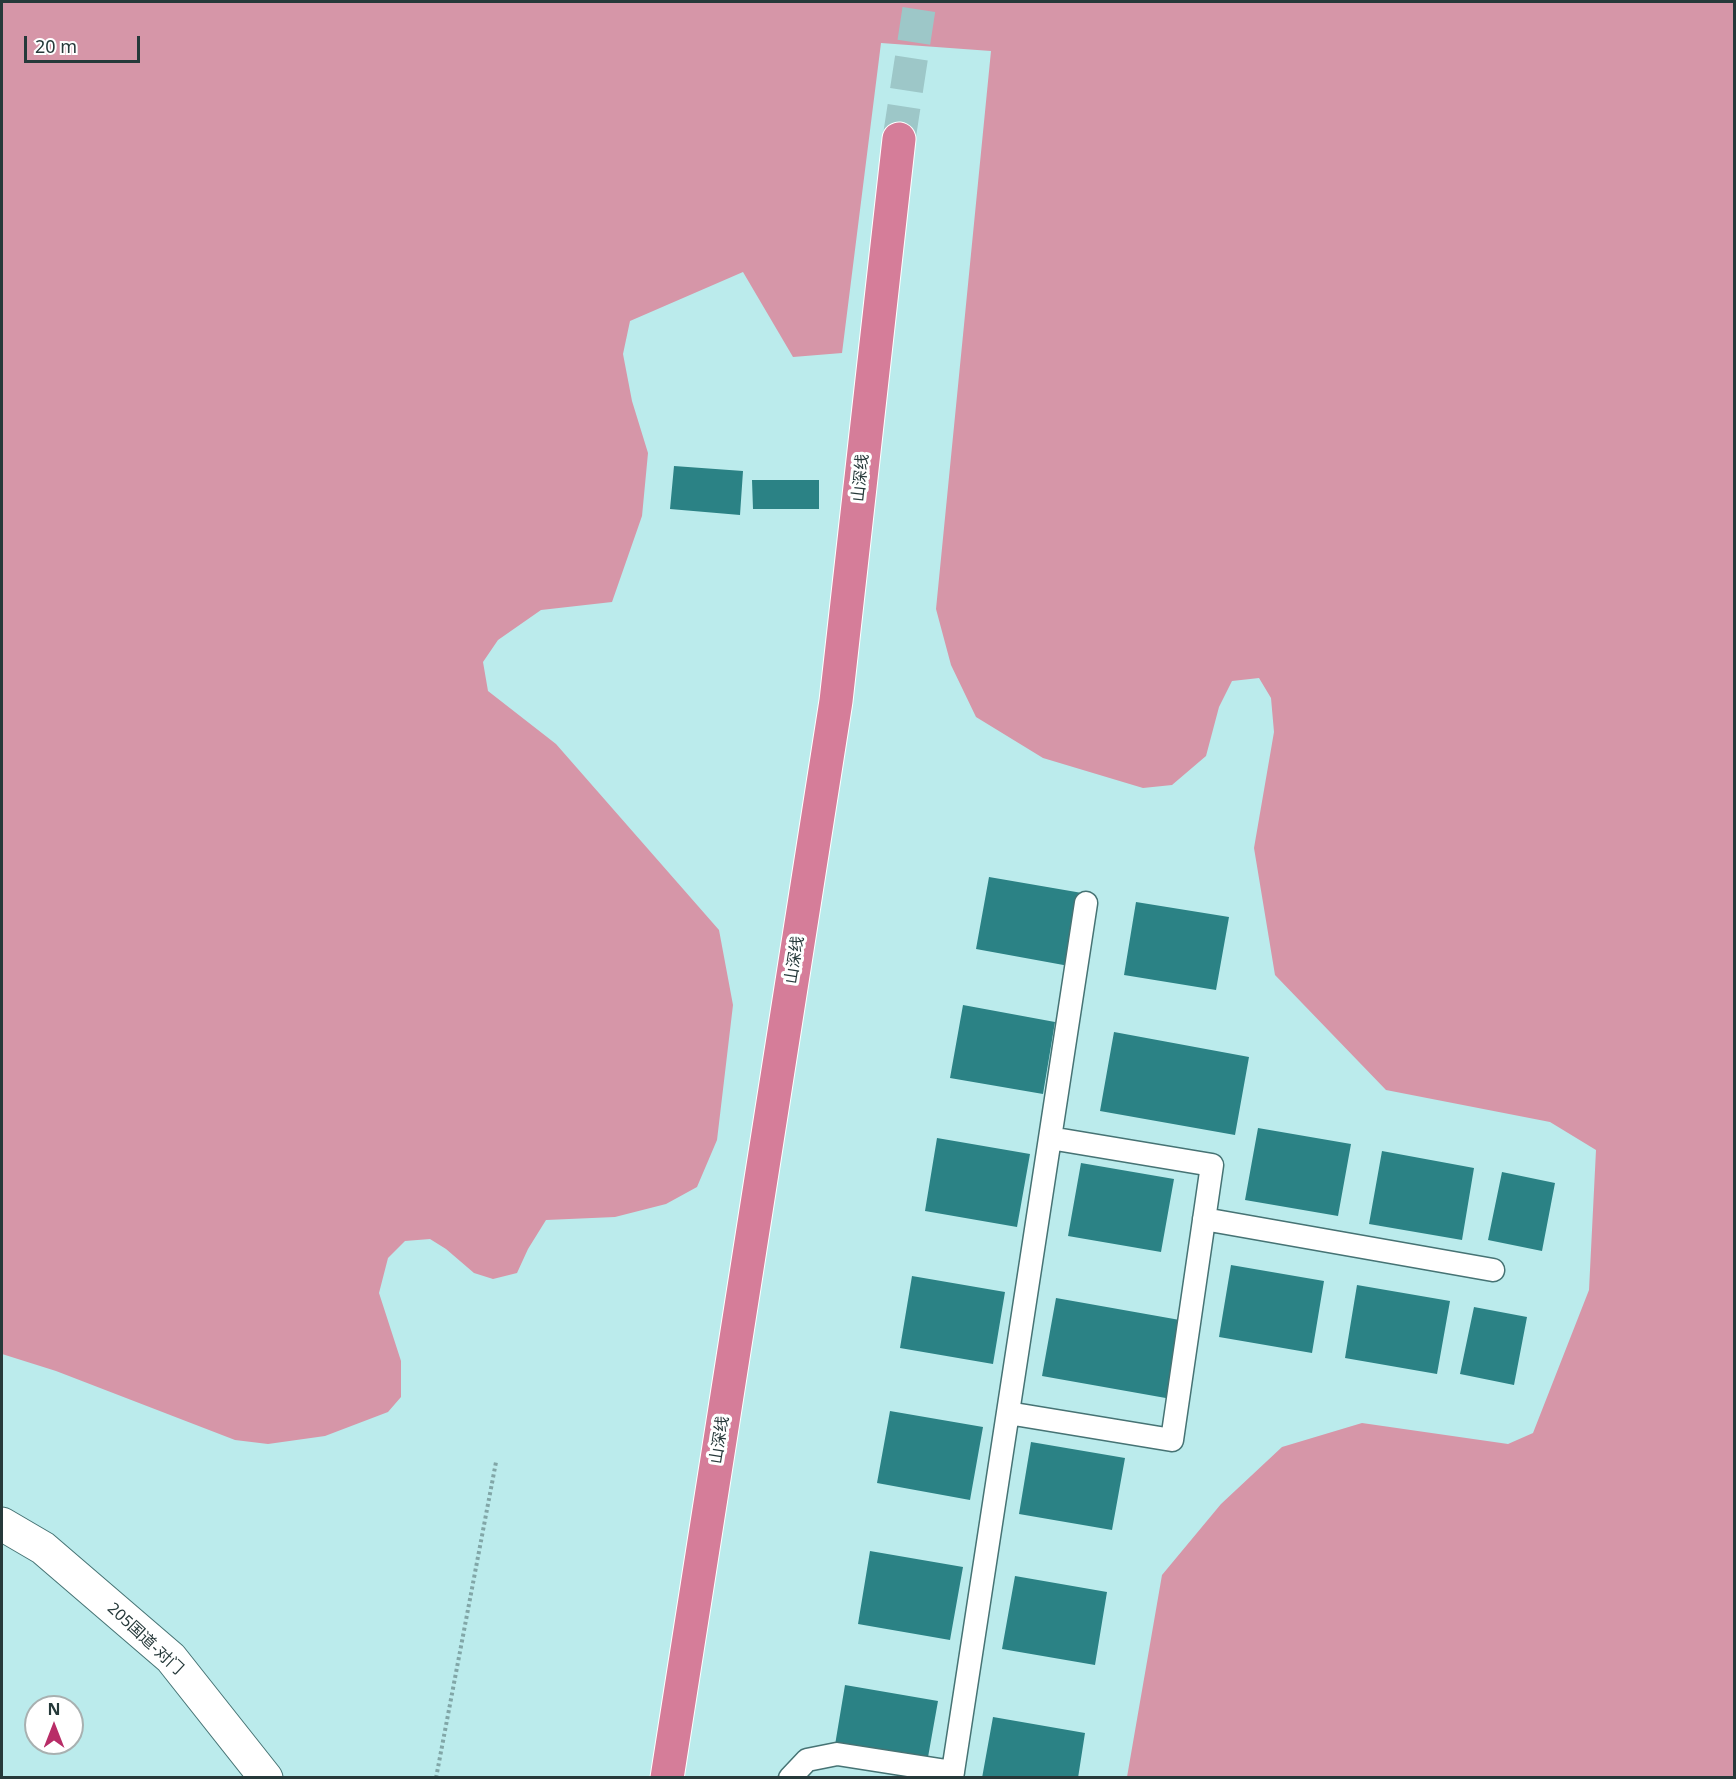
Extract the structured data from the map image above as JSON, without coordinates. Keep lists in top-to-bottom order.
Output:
{
  "streets": {
    "highway": ["山深线"],
    "street": ["205国道-对门"]
  },
  "scale_bar": "20 m",
  "north": "top"
}
